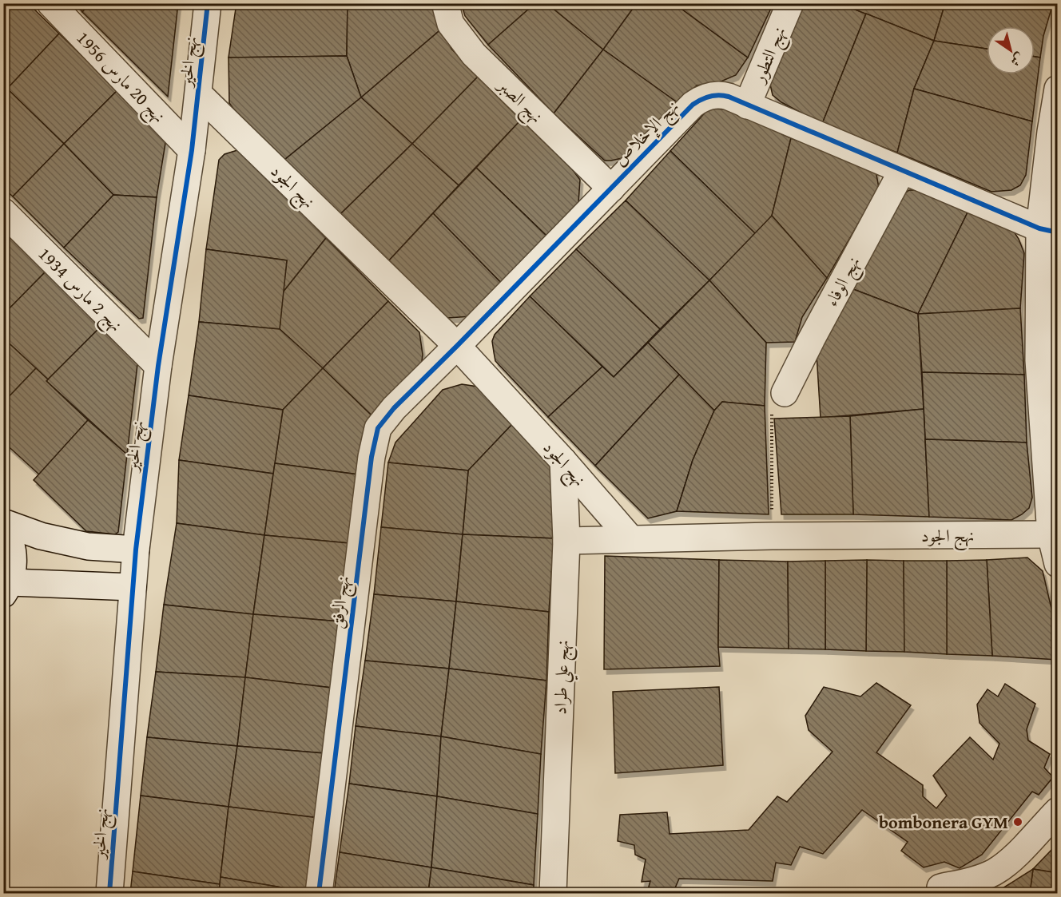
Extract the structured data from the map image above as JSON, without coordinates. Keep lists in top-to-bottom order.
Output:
{
  "streets": {
    "street": [
      "نهج التطور",
      "نهج الخير",
      "نهج 20 مارس 1956",
      "نهج الصبر",
      "نهج الإخلاص",
      "نهج الجود",
      "نهج الوفاء",
      "نهج 2 مارس 1934",
      "نهج الرفق",
      "نهج علي طراد"
    ]
  },
  "crossings": [
    ["نهج التطور", "نهج الإخلاص"],
    ["نهج الخير", "نهج 20 مارس 1956"],
    ["نهج الخير", "نهج الجود"],
    ["نهج الخير", "نهج 2 مارس 1934"],
    ["نهج الصبر", "نهج الإخلاص"],
    ["نهج الإخلاص", "نهج الجود"],
    ["نهج الإخلاص", "نهج الوفاء"],
    ["نهج الإخلاص", "نهج الرفق"],
    ["نهج الجود", "نهج الرفق"],
    ["نهج الجود", "نهج علي طراد"]
  ],
  "places": ["bombonera GYM"],
  "north": "bottom right"
}
